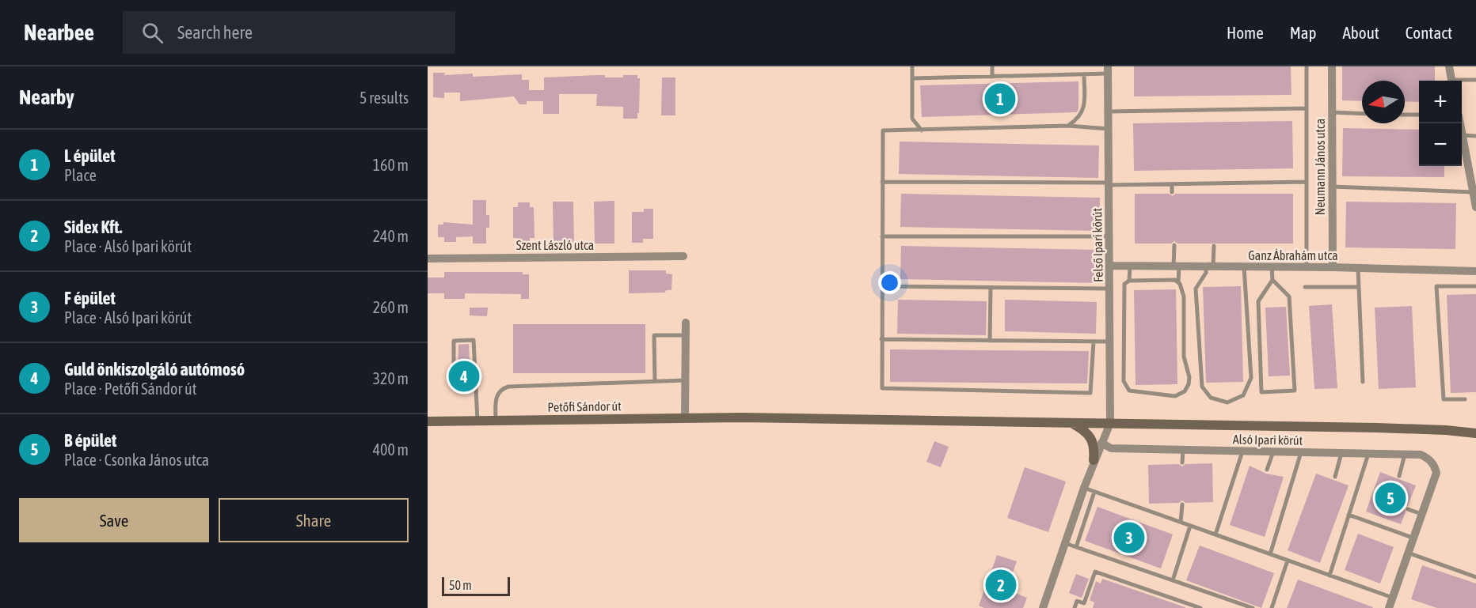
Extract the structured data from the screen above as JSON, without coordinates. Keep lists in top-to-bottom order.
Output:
{
  "streets": {
    "main road": ["Petőfi Sándor út"],
    "street": [
      "Neumann János utca",
      "Szent László utca",
      "Felső Ipari körút",
      "Ganz Ábrahám utca",
      "Alsó Ipari körút"
    ]
  },
  "crossings": [
    ["Neumann János utca", "Ganz Ábrahám utca"],
    ["Felső Ipari körút", "Ganz Ábrahám utca"],
    ["Felső Ipari körút", "Petőfi Sándor út"]
  ],
  "scale_bar": "50 m",
  "north": "left",
  "page": {
    "header": "Nearbee",
    "search": "Search here",
    "nav": [
      "Home",
      "Map",
      "About",
      "Contact"
    ],
    "heading": ["Nearby", "5 results"],
    "map_buttons": ["+", "−"],
    "pins": [
      "1",
      "4",
      "5",
      "3",
      "2"
    ],
    "list": [
      {
        "mark": "1",
        "name": "L épület",
        "note": "Place",
        "value": "160 m"
      },
      {
        "mark": "2",
        "name": "Sidex Kft.",
        "note": "Place · Alsó Ipari körút",
        "value": "240 m"
      },
      {
        "mark": "3",
        "name": "F épület",
        "note": "Place · Alsó Ipari körút",
        "value": "260 m"
      },
      {
        "mark": "4",
        "name": "Guld önkiszolgáló autómosó",
        "note": "Place · Petőfi Sándor út",
        "value": "320 m"
      },
      {
        "mark": "5",
        "name": "B épület",
        "note": "Place · Csonka János utca",
        "value": "400 m"
      }
    ],
    "buttons": ["Save", "Share"],
    "scale": "50 m"
  }
}
